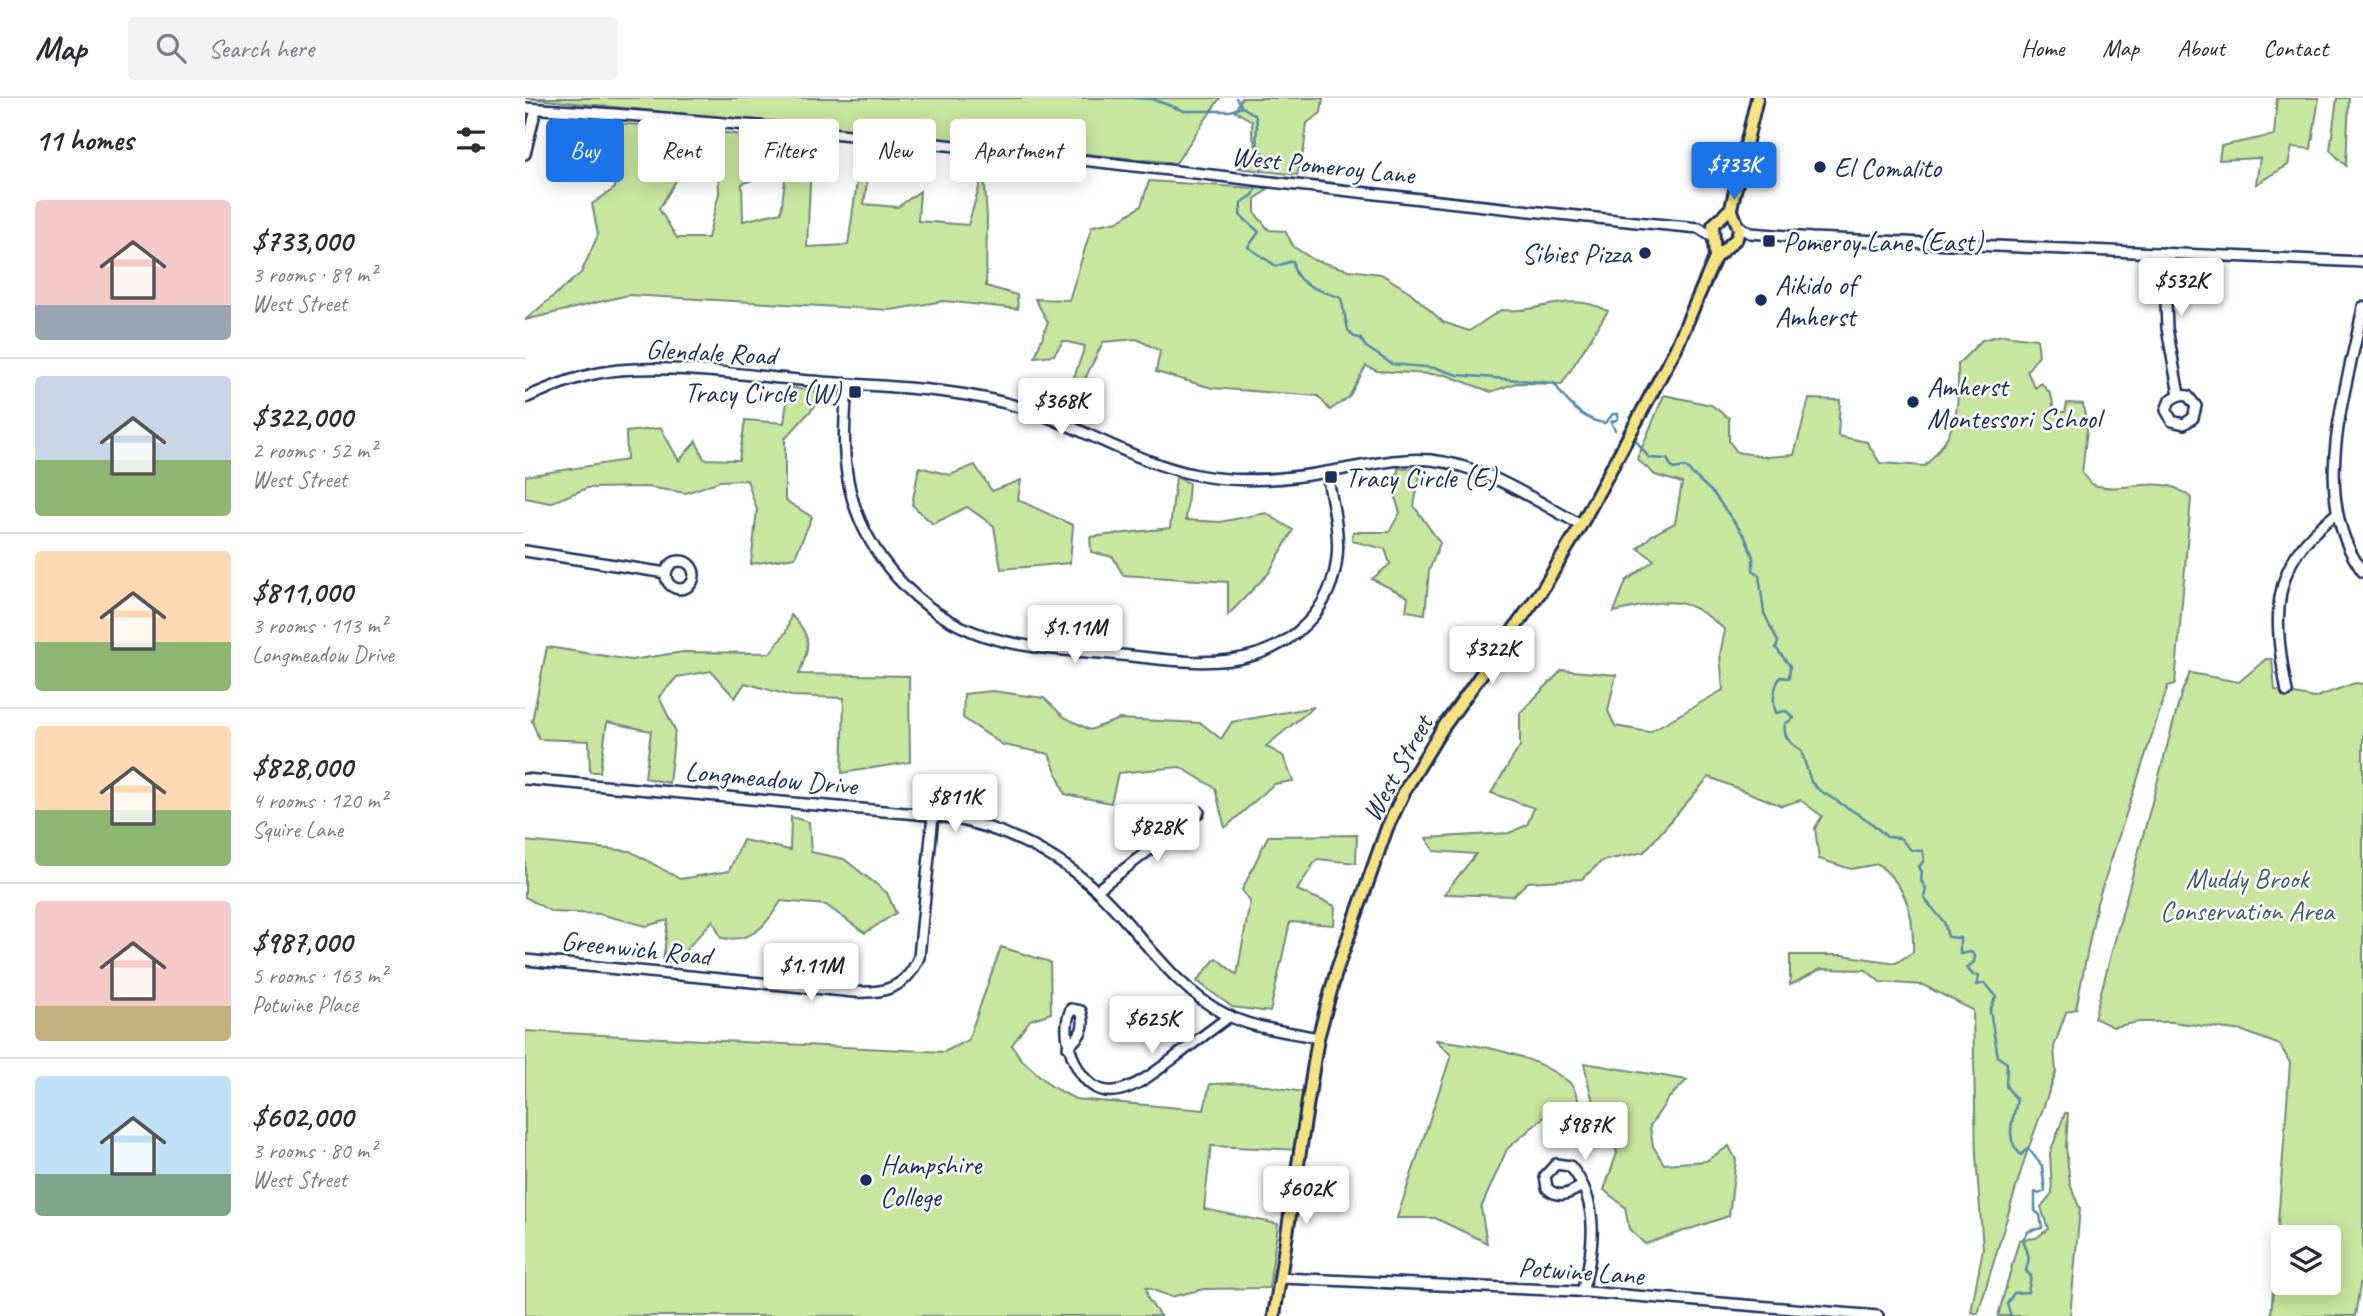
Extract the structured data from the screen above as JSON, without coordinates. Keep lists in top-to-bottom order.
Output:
{
  "streets": {
    "main road": ["West Street"],
    "street": [
      "West Pomeroy Lane",
      "Glendale Road",
      "Longmeadow Drive",
      "Greenwich Road",
      "Potwine Lane"
    ]
  },
  "crossings": [
    ["West Pomeroy Lane", "West Street"],
    ["Glendale Road", "West Street"],
    ["West Street", "Longmeadow Drive"],
    ["West Street", "Potwine Lane"],
    ["Longmeadow Drive", "Greenwich Road"]
  ],
  "parks": ["Muddy Brook Conservation Area"],
  "places": {
    "other": [
      "El Comalito",
      "Sibies Pizza",
      "Aikido of Amherst",
      "Amherst Montessori School",
      "Hampshire College"
    ],
    "transit": ["Pomeroy Lane (East)", "Tracy Circle (W)", "Tracy Circle (E)"]
  },
  "page": {
    "header": "Map",
    "search": "Search here",
    "nav": [
      "Home",
      "Map",
      "About",
      "Contact"
    ],
    "heading": "11 homes",
    "chip": [
      "Buy",
      "Rent",
      "Filters",
      "New",
      "Apartment"
    ],
    "price": [
      "$733K",
      "$532K",
      "$368K",
      "$1.11M",
      "$322K",
      "$811K",
      "$828K",
      "$1.11M",
      "$625K",
      "$987K",
      "$602K"
    ],
    "list": [
      {
        "name": "$733,000",
        "note": "3 rooms · 89 m² · West Street"
      },
      {
        "name": "$322,000",
        "note": "2 rooms · 52 m² · West Street"
      },
      {
        "name": "$811,000",
        "note": "3 rooms · 113 m² · Longmeadow Drive"
      },
      {
        "name": "$828,000",
        "note": "4 rooms · 120 m² · Squire Lane"
      },
      {
        "name": "$987,000",
        "note": "5 rooms · 163 m² · Potwine Place"
      },
      {
        "name": "$602,000",
        "note": "3 rooms · 80 m² · West Street"
      }
    ]
  }
}
